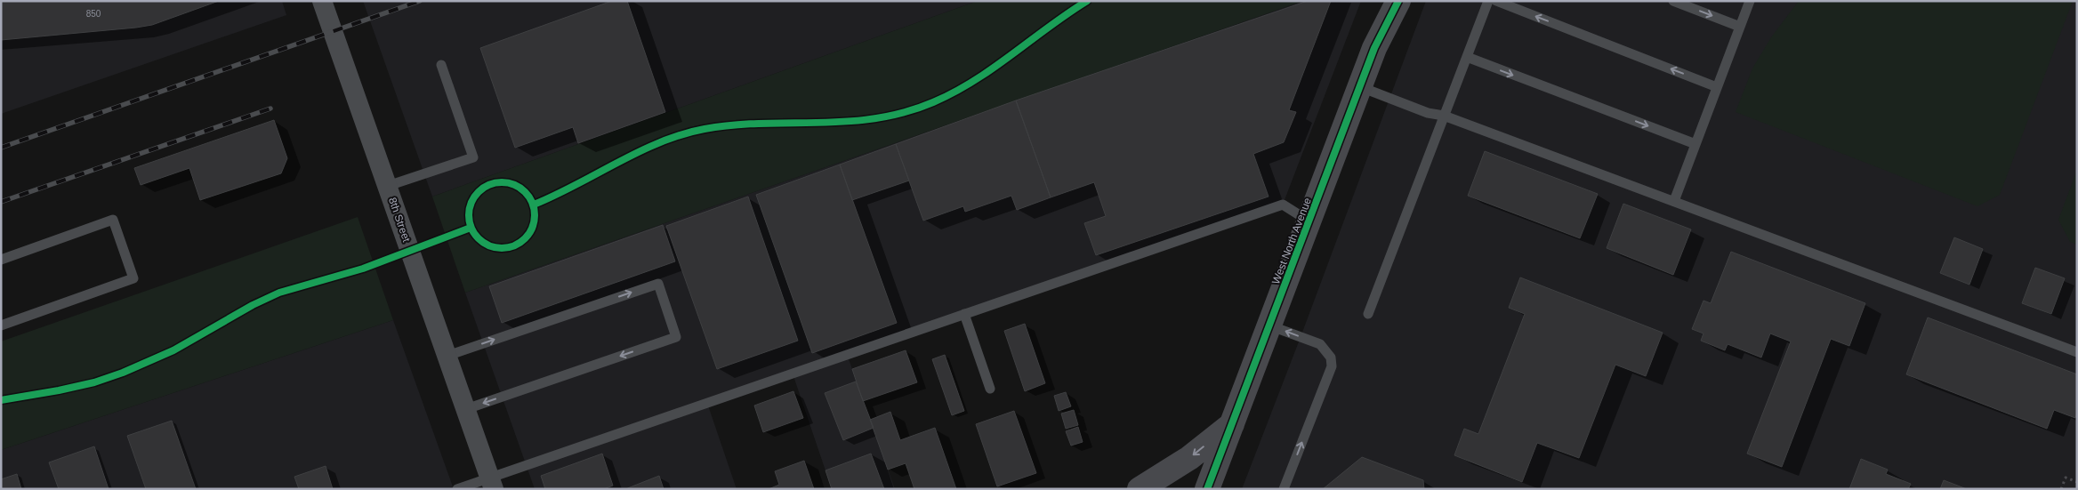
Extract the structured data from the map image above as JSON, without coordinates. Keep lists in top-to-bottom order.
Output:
{
  "streets": {
    "street": ["8th Street", "West North Avenue"]
  },
  "house_numbers": ["850"]
}
